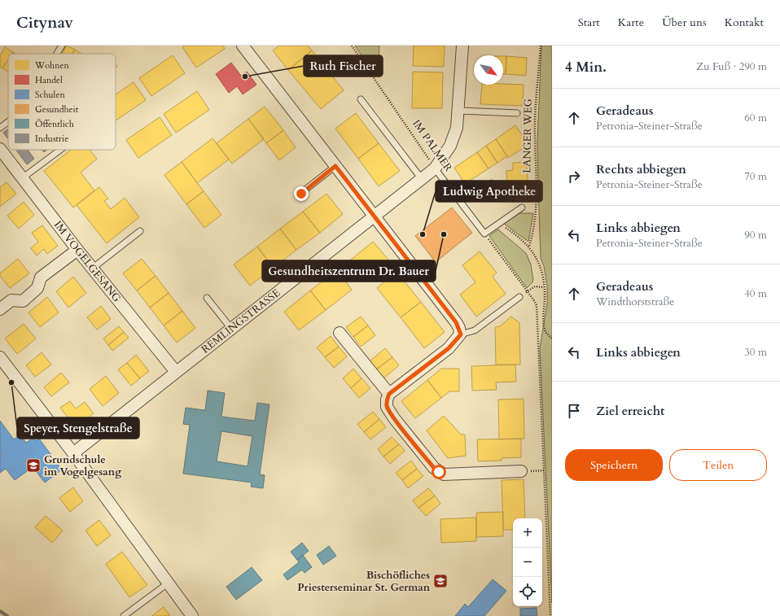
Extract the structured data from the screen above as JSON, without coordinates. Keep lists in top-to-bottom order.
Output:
{
  "streets": {
    "street": ["IM VOGELGESANG", "REMLINGSTRASSE"],
    "lane": ["IM PALMER"],
    "path": ["LANGER WEG"]
  },
  "crossings": [
    ["IM PALMER", "REMLINGSTRASSE"],
    ["IM VOGELGESANG", "REMLINGSTRASSE"]
  ],
  "places": {
    "other": [
      "Ruth Fischer",
      "Ludwig Apotheke",
      "Gesundheitszentrum Dr. Bauer",
      "Speyer, Stengelstraße"
    ],
    "school or university": ["Grundschule im Vogelgesang", "Bischöfliches Priesterseminar St. German"]
  },
  "legend": [
    "Wohnen",
    "Handel",
    "Schulen",
    "Gesundheit",
    "Öffentlich",
    "Industrie"
  ],
  "north": "bottom right",
  "page": {
    "header": "Citynav",
    "nav": [
      "Start",
      "Karte",
      "Über uns",
      "Kontakt"
    ],
    "heading": ["4 Min.", "Zu Fuß · 290 m"],
    "list": [
      ["Geradeaus", "Petronia-Steiner-Straße", "60 m"],
      ["Rechts abbiegen", "Petronia-Steiner-Straße", "70 m"],
      ["Links abbiegen", "Petronia-Steiner-Straße", "90 m"],
      ["Geradeaus", "Windthorststraße", "40 m"],
      ["Links abbiegen", "30 m"],
      "Ziel erreicht"
    ],
    "buttons": ["Speichern", "Teilen"],
    "map_buttons": ["+", "−"]
  }
}
